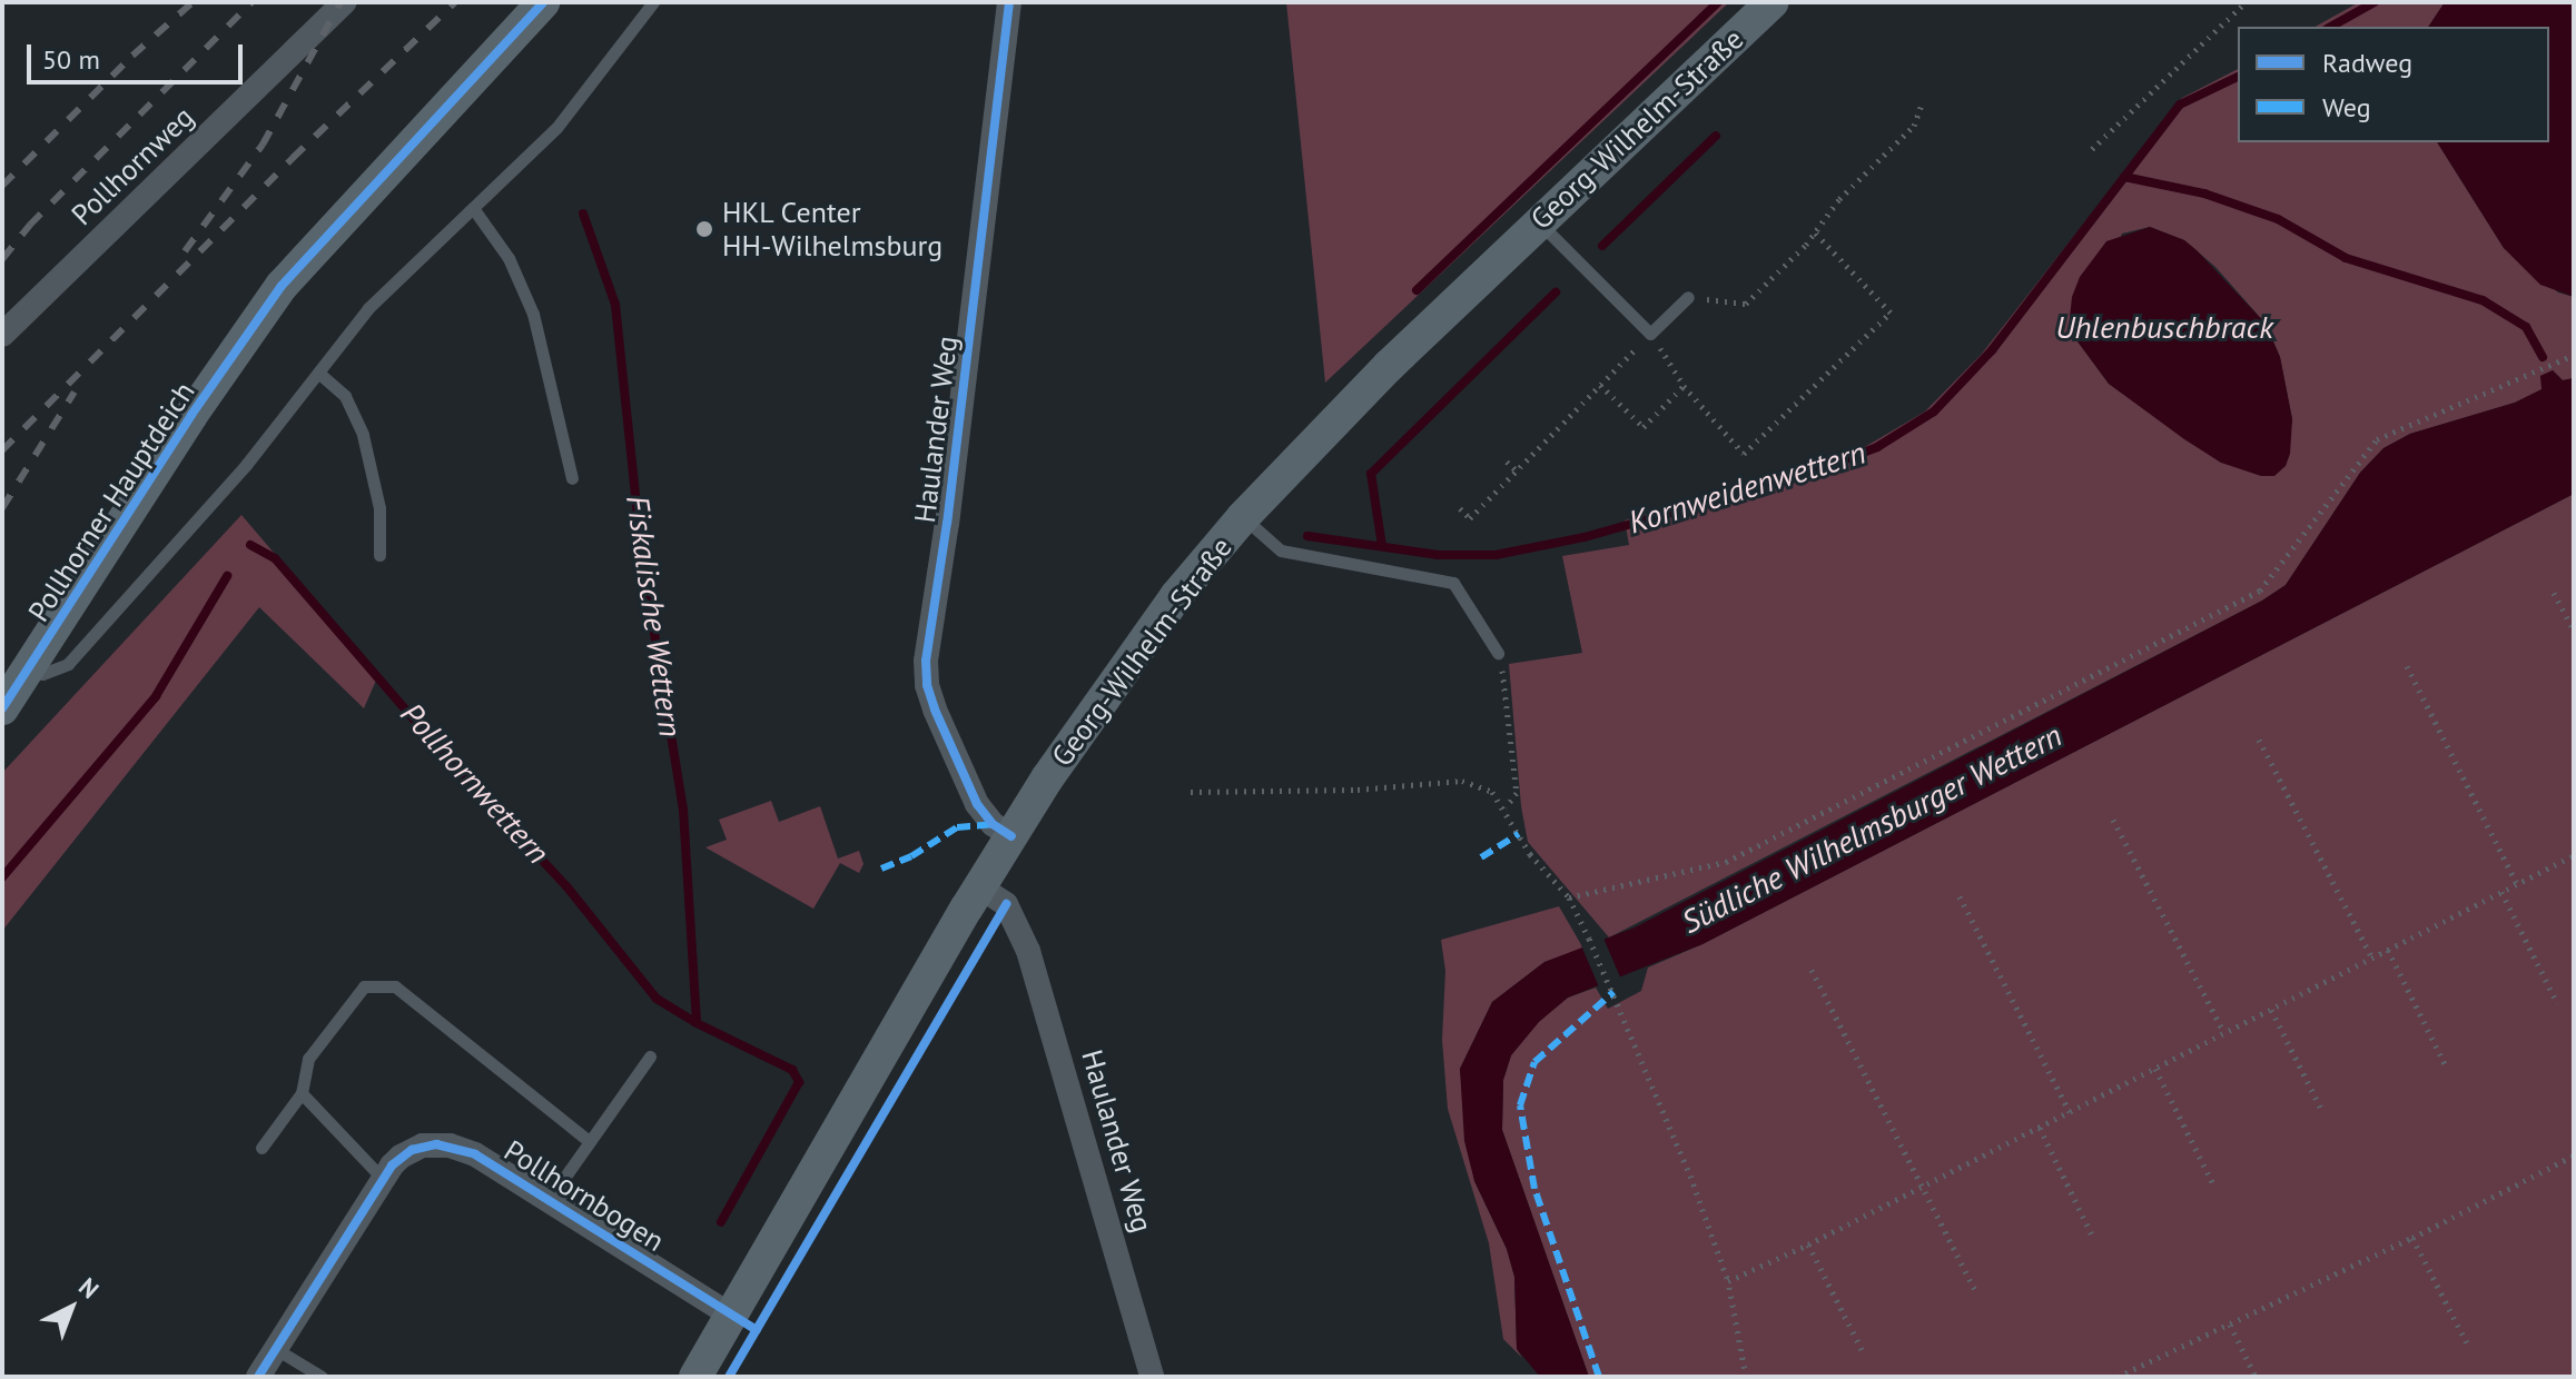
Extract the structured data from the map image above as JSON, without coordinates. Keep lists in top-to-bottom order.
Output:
{
  "streets": {
    "main road": ["Georg-Wilhelm-Straße", "Pollhorner Hauptdeich"],
    "street": ["Pollhornweg", "Haulander Weg", "Pollhornbogen"]
  },
  "crossings": [
    ["Georg-Wilhelm-Straße", "Haulander Weg"],
    ["Georg-Wilhelm-Straße", "Pollhornbogen"]
  ],
  "water": [
    "Uhlenbuschbrack",
    "Kornweidenwettern",
    "Fiskalische Wettern",
    "Pollhornwettern",
    "Südliche Wilhelmsburger Wettern"
  ],
  "places": ["HKL Center HH-Wilhelmsburg"],
  "legend": ["Radweg", "Weg"],
  "scale_bar": "50 m",
  "north": "top right"
}
